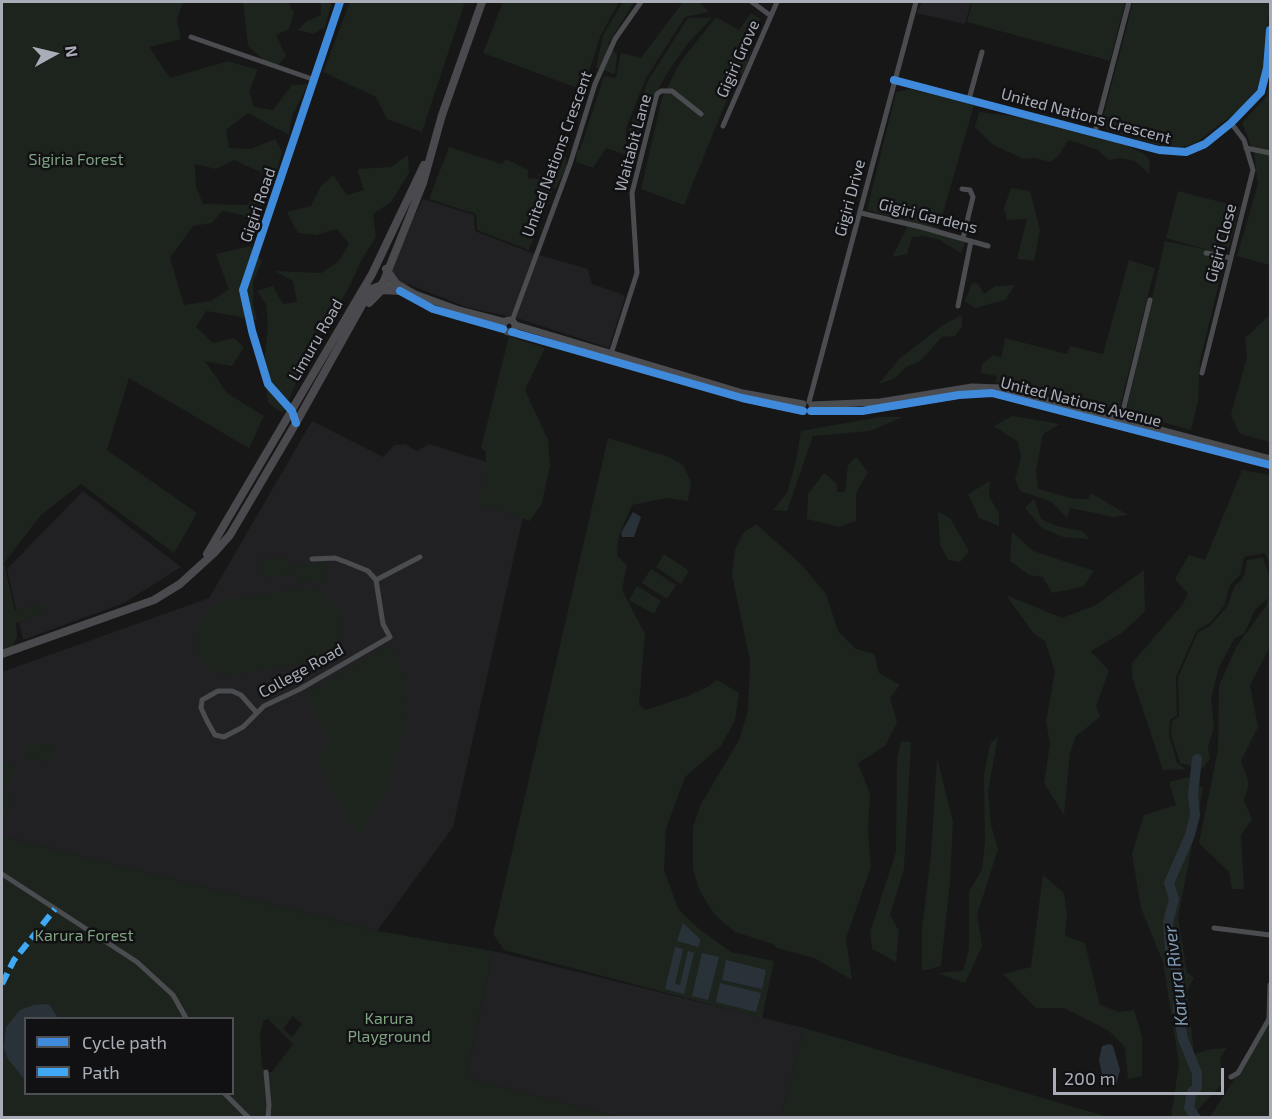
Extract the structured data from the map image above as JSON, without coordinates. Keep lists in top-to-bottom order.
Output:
{
  "streets": {
    "main road": ["Limuru Road"],
    "street": [
      "Gigiri Grove",
      "United Nations Crescent",
      "Waitabit Lane",
      "Gigiri Drive",
      "Gigiri Road",
      "Gigiri Gardens",
      "Gigiri Close",
      "United Nations Avenue",
      "College Road"
    ]
  },
  "crossings": [
    ["United Nations Crescent", "Gigiri Drive"],
    ["United Nations Crescent", "Gigiri Close"],
    ["United Nations Crescent", "United Nations Avenue"],
    ["Waitabit Lane", "United Nations Avenue"],
    ["Gigiri Drive", "Gigiri Gardens"],
    ["Gigiri Drive", "United Nations Avenue"],
    ["Gigiri Road", "Limuru Road"],
    ["Limuru Road", "United Nations Avenue"]
  ],
  "water": ["Karura River"],
  "parks": ["Sigiria Forest", "Karura Forest", "Karura Playground"],
  "legend": ["Cycle path", "Path"],
  "scale_bar": "200 m",
  "north": "right"
}
